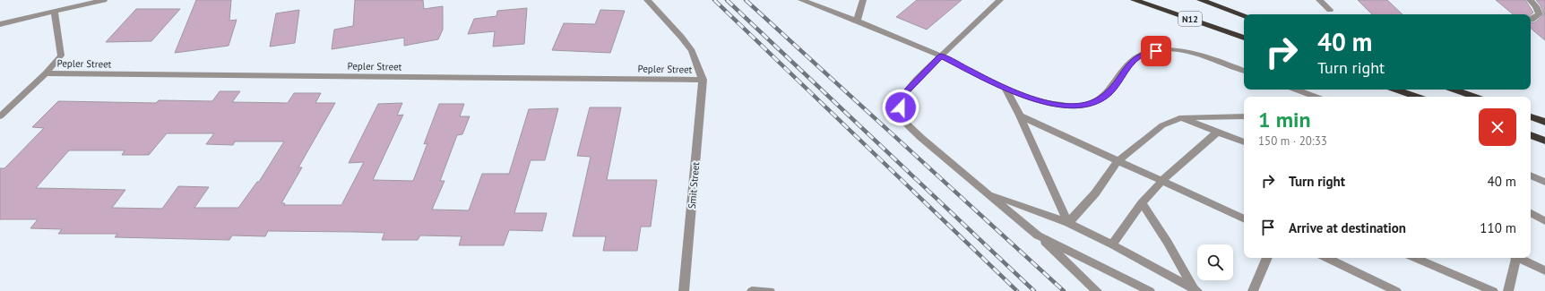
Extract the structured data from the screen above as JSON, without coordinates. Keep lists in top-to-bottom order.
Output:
{
  "streets": {
    "highway": ["N12"],
    "street": ["Pepler Street", "Smit Street"]
  },
  "crossings": [
    ["Pepler Street", "Smit Street"]
  ],
  "page": {
    "turn": ["40 m", "Turn right"],
    "heading": ["1 min", "150 m · 20:33"],
    "list": [
      {
        "name": "Turn right",
        "value": "40 m"
      },
      {
        "name": "Arrive at destination",
        "value": "110 m"
      }
    ]
  }
}
